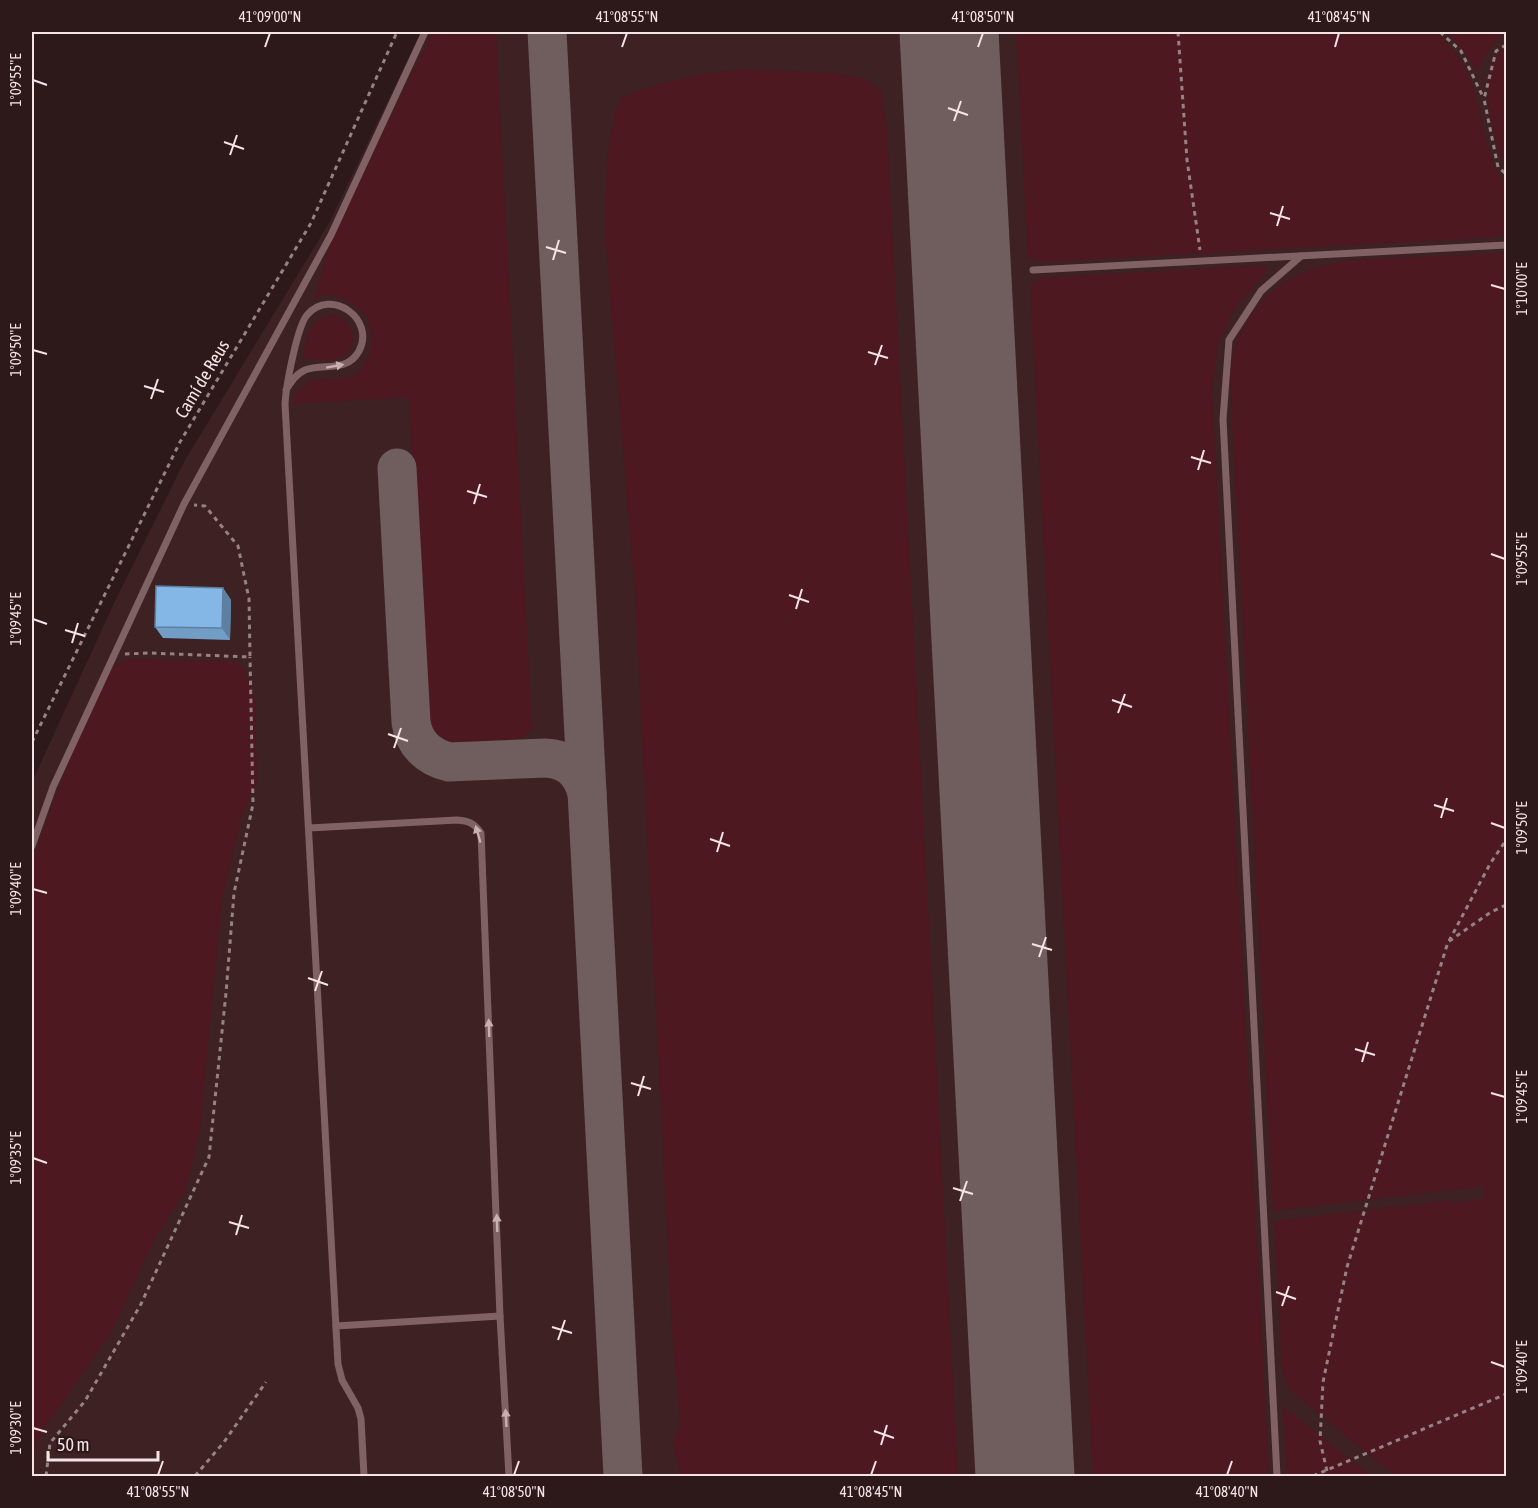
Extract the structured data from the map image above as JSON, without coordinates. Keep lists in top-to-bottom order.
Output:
{
  "streets": {
    "path": ["Camí de Reus"]
  },
  "scale_bar": "50 m",
  "coordinates": [
    "41°09'00\"N",
    "41°08'55\"N",
    "41°08'50\"N",
    "41°08'45\"N",
    "1°09'55\"E",
    "1°10'00\"E",
    "1°09'50\"E",
    "1°09'45\"E",
    "1°09'40\"E",
    "1°09'35\"E",
    "1°09'30\"E",
    "41°08'40\"N"
  ]
}
